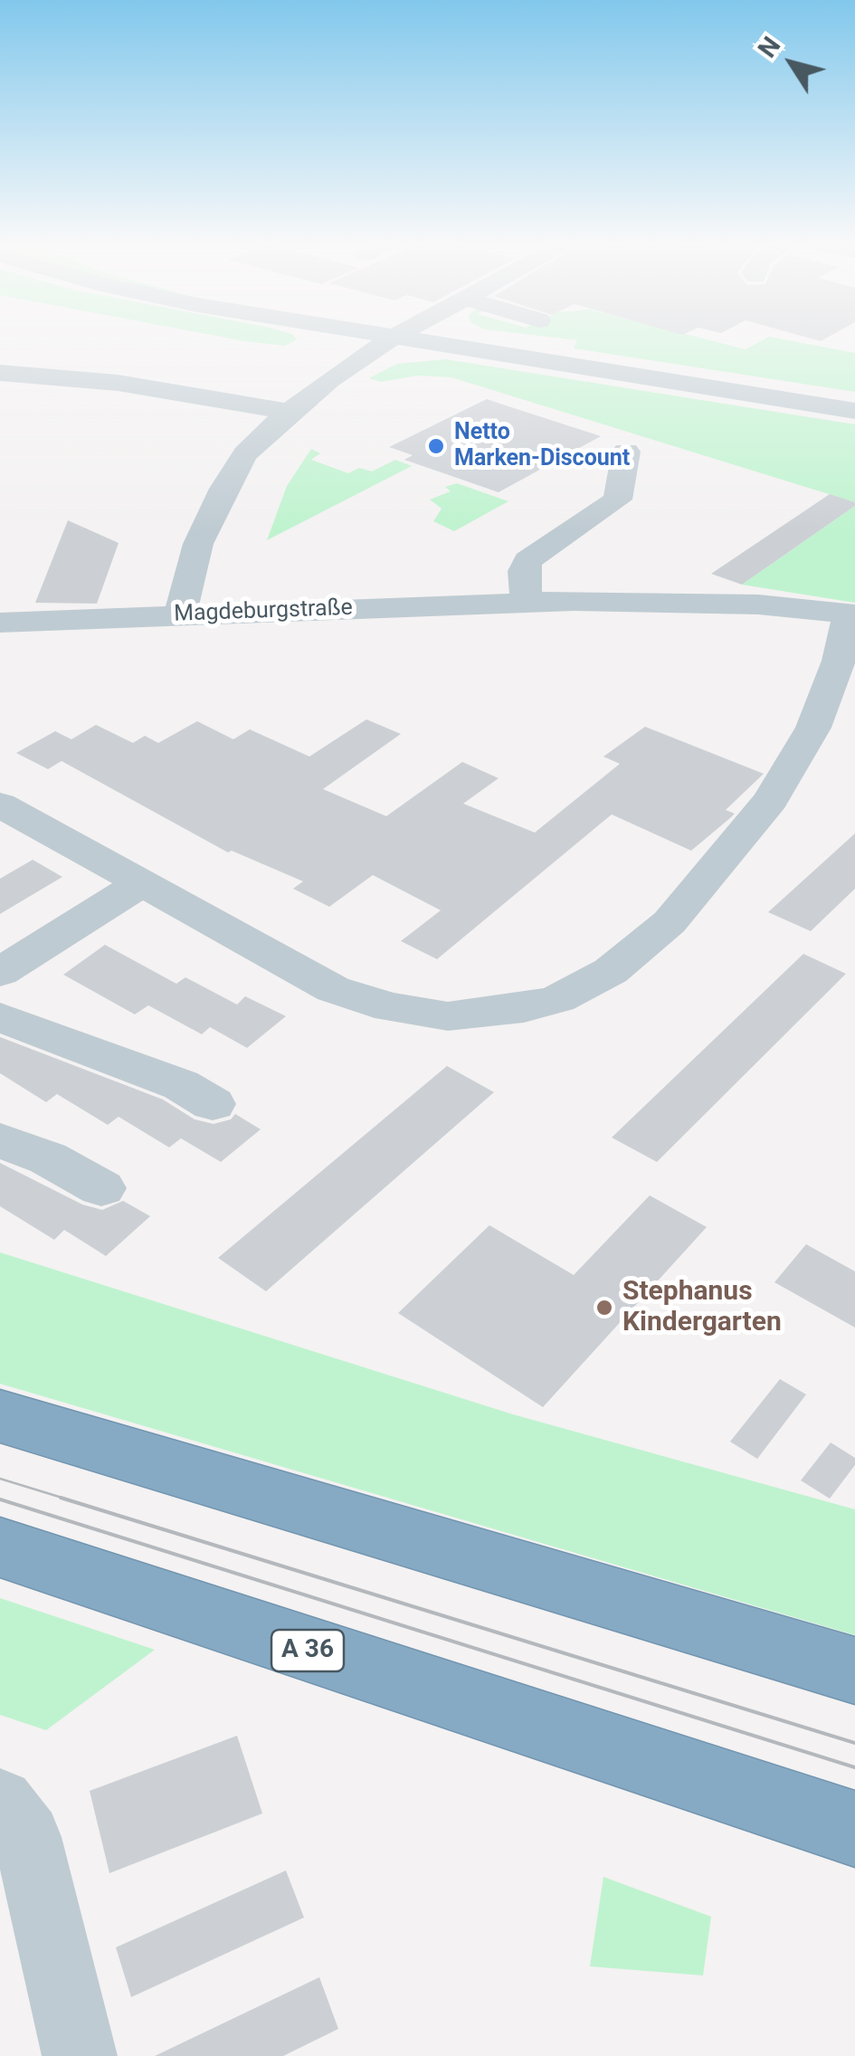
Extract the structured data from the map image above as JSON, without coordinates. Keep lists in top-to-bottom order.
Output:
{
  "streets": {
    "highway": ["A 36"],
    "street": ["Magdeburgstraße"]
  },
  "places": ["Netto Marken-Discount", "Stephanus Kindergarten"],
  "north": "top left"
}
